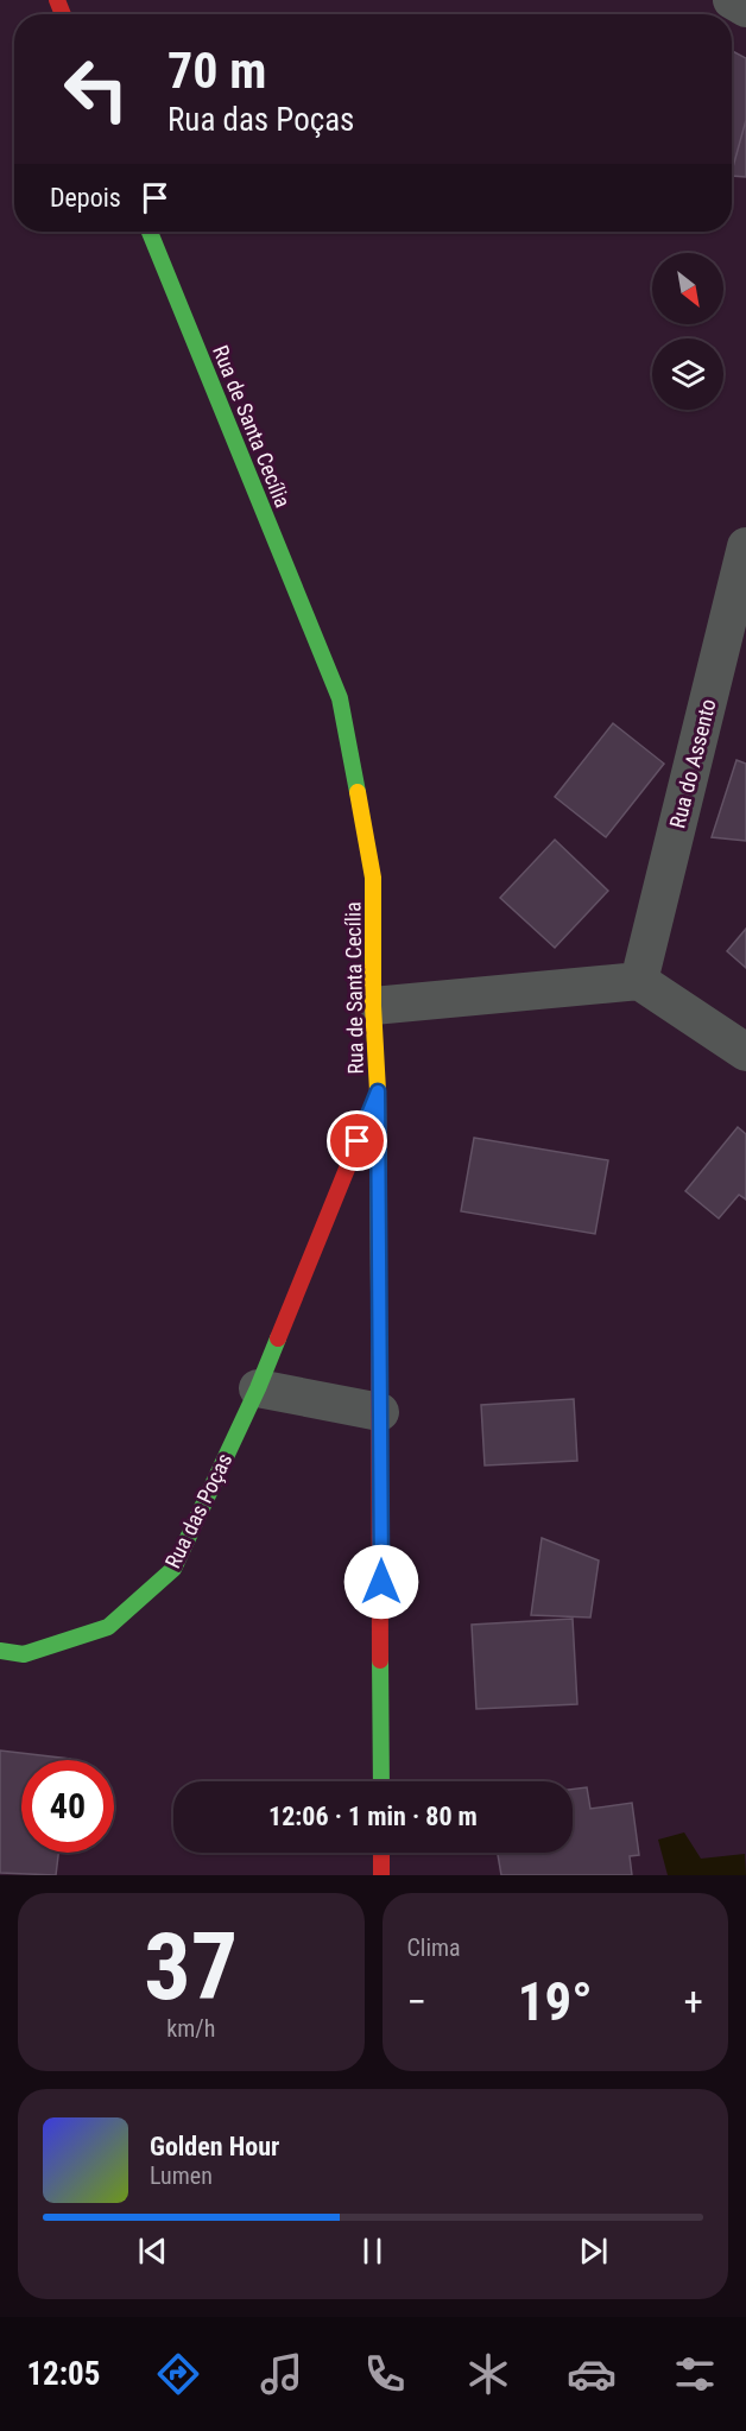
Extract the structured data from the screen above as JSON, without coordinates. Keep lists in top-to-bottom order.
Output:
{
  "streets": {
    "street": ["Rua de Santa Cecília", "Rua do Assento", "Rua das Poças"]
  },
  "crossings": [
    ["Rua de Santa Cecília", "Rua das Poças"]
  ],
  "north": "bottom right",
  "page": {
    "turn": ["70 m", "Rua das Poças"],
    "then": "Depois",
    "limit": "40",
    "trip": "12:06 · 1 min · 80 m",
    "tile": [
      ["37", "km/h"],
      "Clima"
    ],
    "heat": ["−", "19°", "+"],
    "song": ["Golden Hour", "Lumen"],
    "tabs": "12:05"
  }
}
